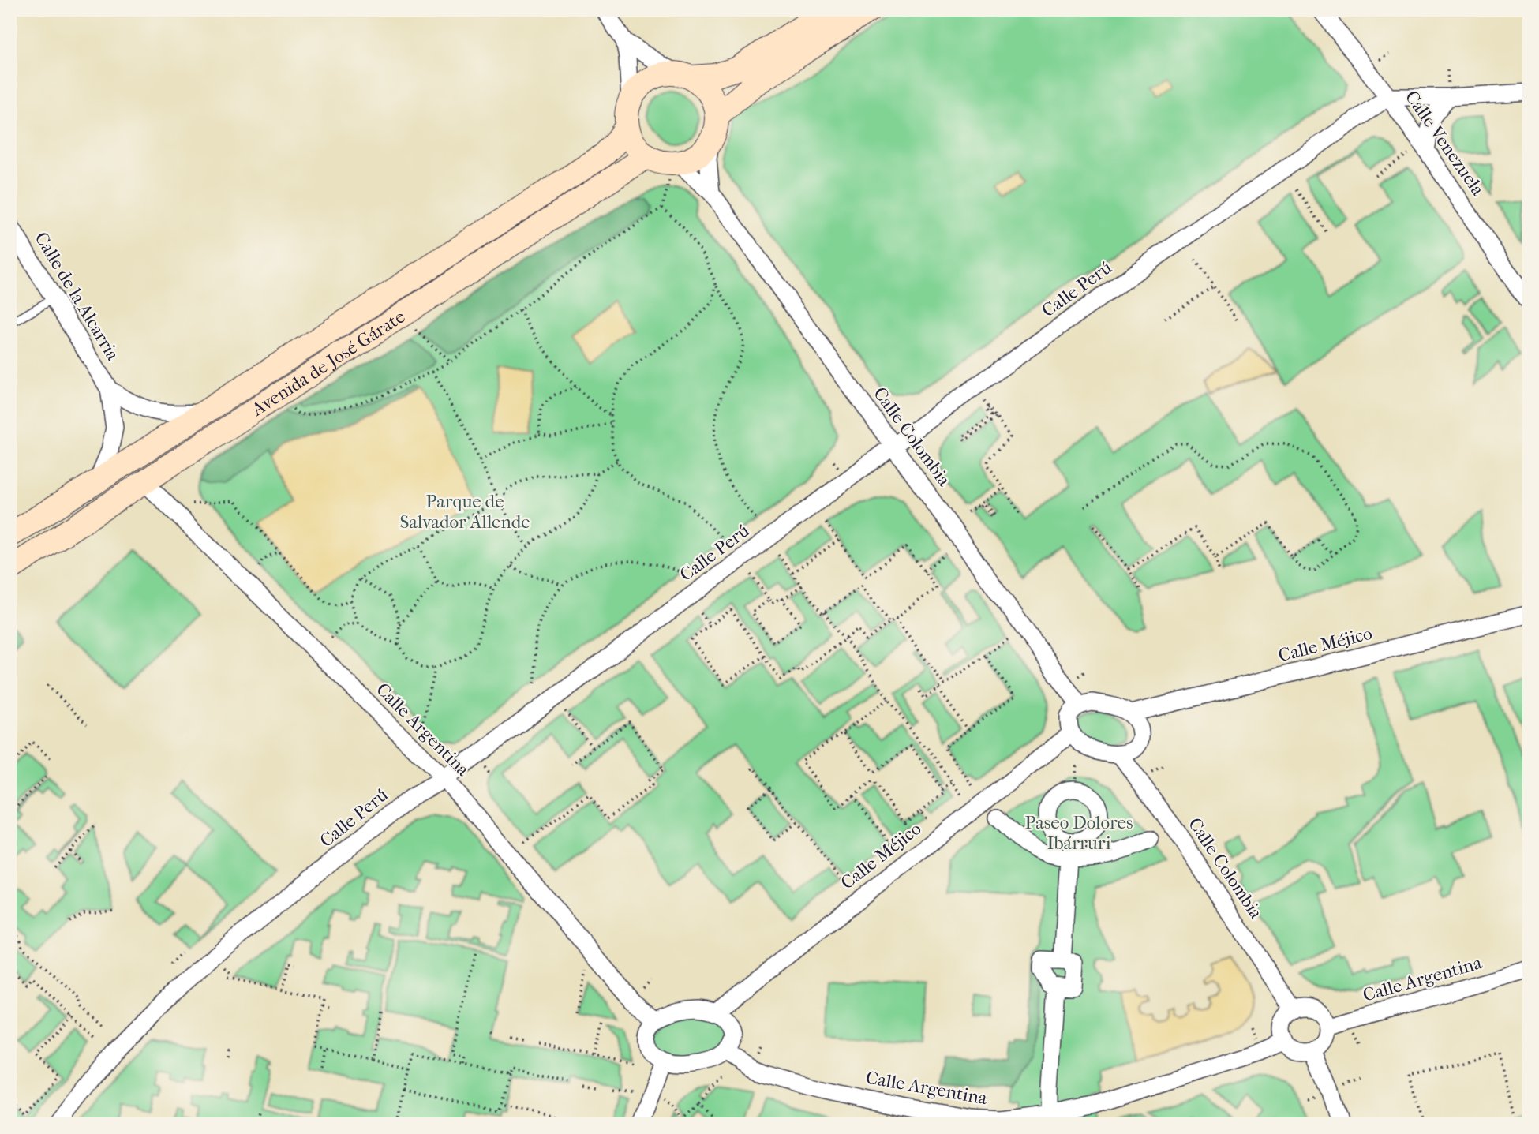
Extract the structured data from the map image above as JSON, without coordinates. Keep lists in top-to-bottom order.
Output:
{
  "streets": {
    "main road": ["Avenida de José Gárate"],
    "street": [
      "Calle Venezuela",
      "Calle Perú",
      "Calle de la Alcarria",
      "Calle Colombia",
      "Calle Méjico",
      "Calle Argentina"
    ]
  },
  "crossings": [
    ["Calle Venezuela", "Calle Perú"],
    ["Calle Perú", "Calle Colombia"],
    ["Calle Perú", "Calle Argentina"],
    ["Calle de la Alcarria", "Avenida de José Gárate"],
    ["Avenida de José Gárate", "Calle Colombia"],
    ["Avenida de José Gárate", "Calle Argentina"],
    ["Calle Colombia", "Calle Méjico"],
    ["Calle Colombia", "Calle Argentina"],
    ["Calle Méjico", "Calle Argentina"]
  ],
  "parks": ["Parque de Salvador Allende", "Paseo Dolores Ibárruri"]
}
